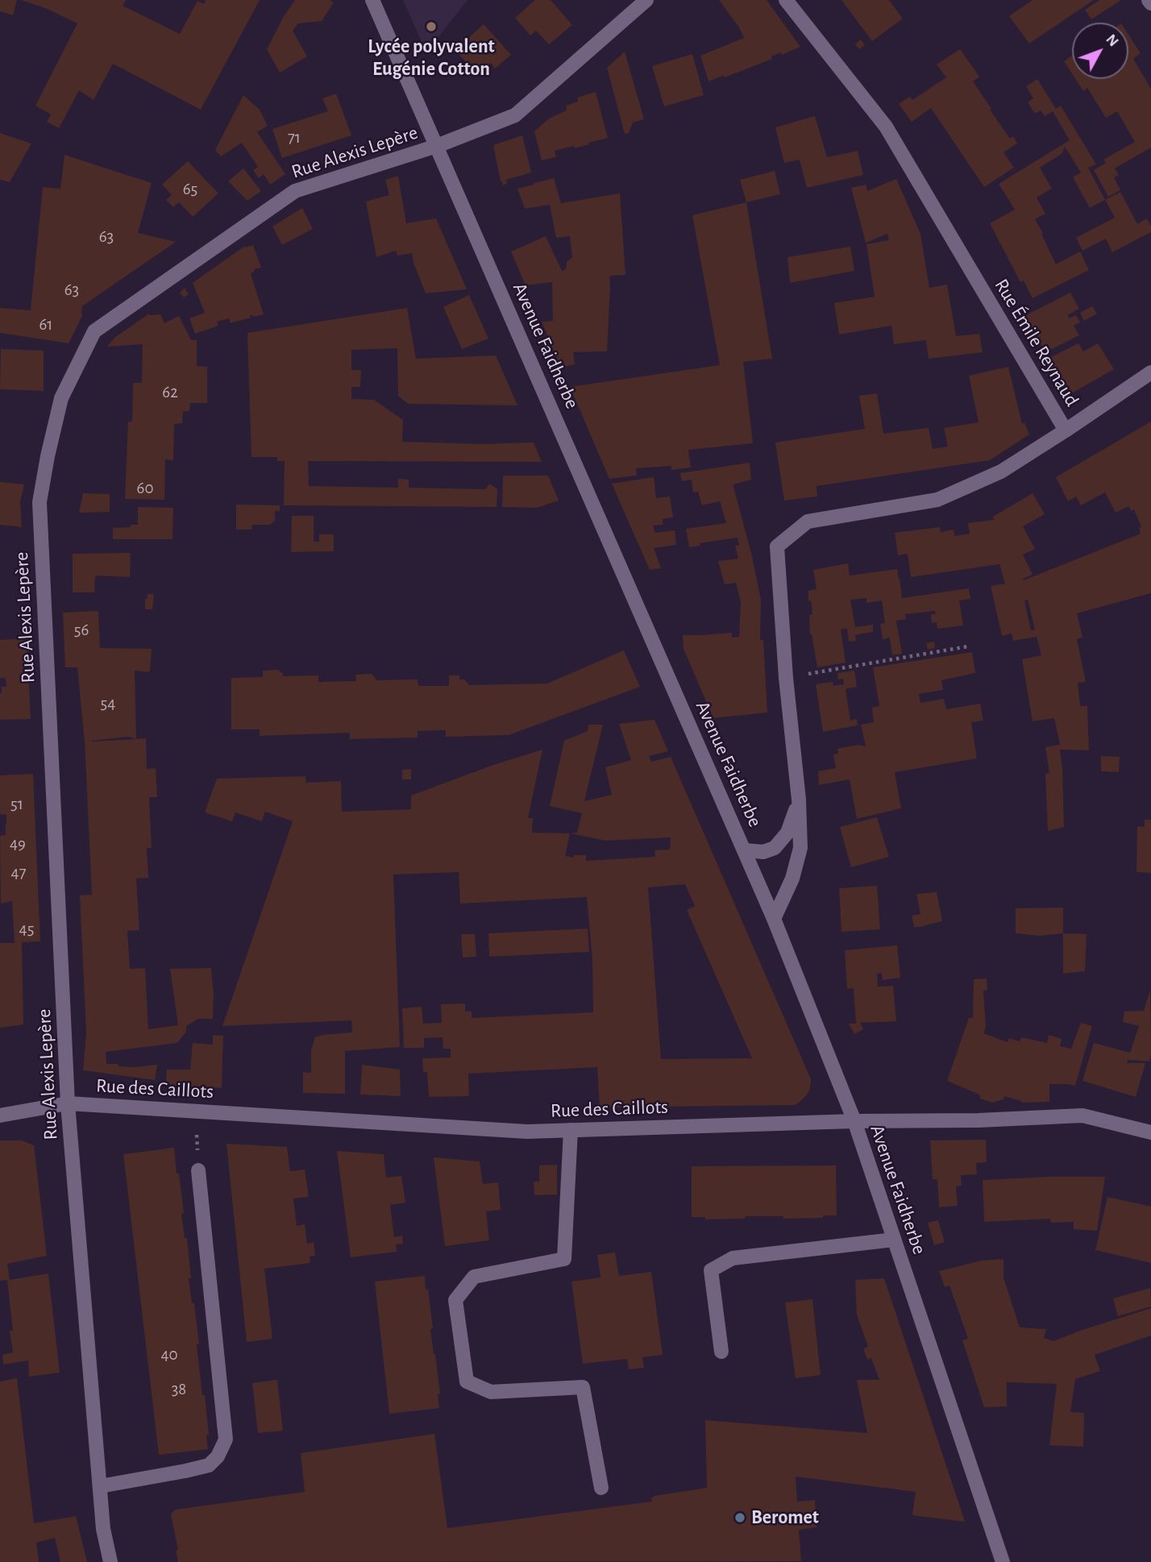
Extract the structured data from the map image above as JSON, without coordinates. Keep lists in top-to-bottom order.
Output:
{
  "streets": {
    "street": [
      "Rue Alexis Lepère",
      "Rue Émile Reynaud",
      "Avenue Faidherbe",
      "Rue des Caillots"
    ]
  },
  "crossings": [
    ["Rue Alexis Lepère", "Avenue Faidherbe"],
    ["Rue Alexis Lepère", "Rue des Caillots"],
    ["Rue Émile Reynaud", "Avenue Faidherbe"],
    ["Avenue Faidherbe", "Rue des Caillots"]
  ],
  "places": ["Lycée polyvalent Eugénie Cotton", "Beromet"],
  "house_numbers": [
    "71",
    "65",
    "63",
    "63",
    "61",
    "62",
    "60",
    "56",
    "54",
    "51",
    "49",
    "47",
    "45",
    "40",
    "38"
  ],
  "north": "top right"
}
